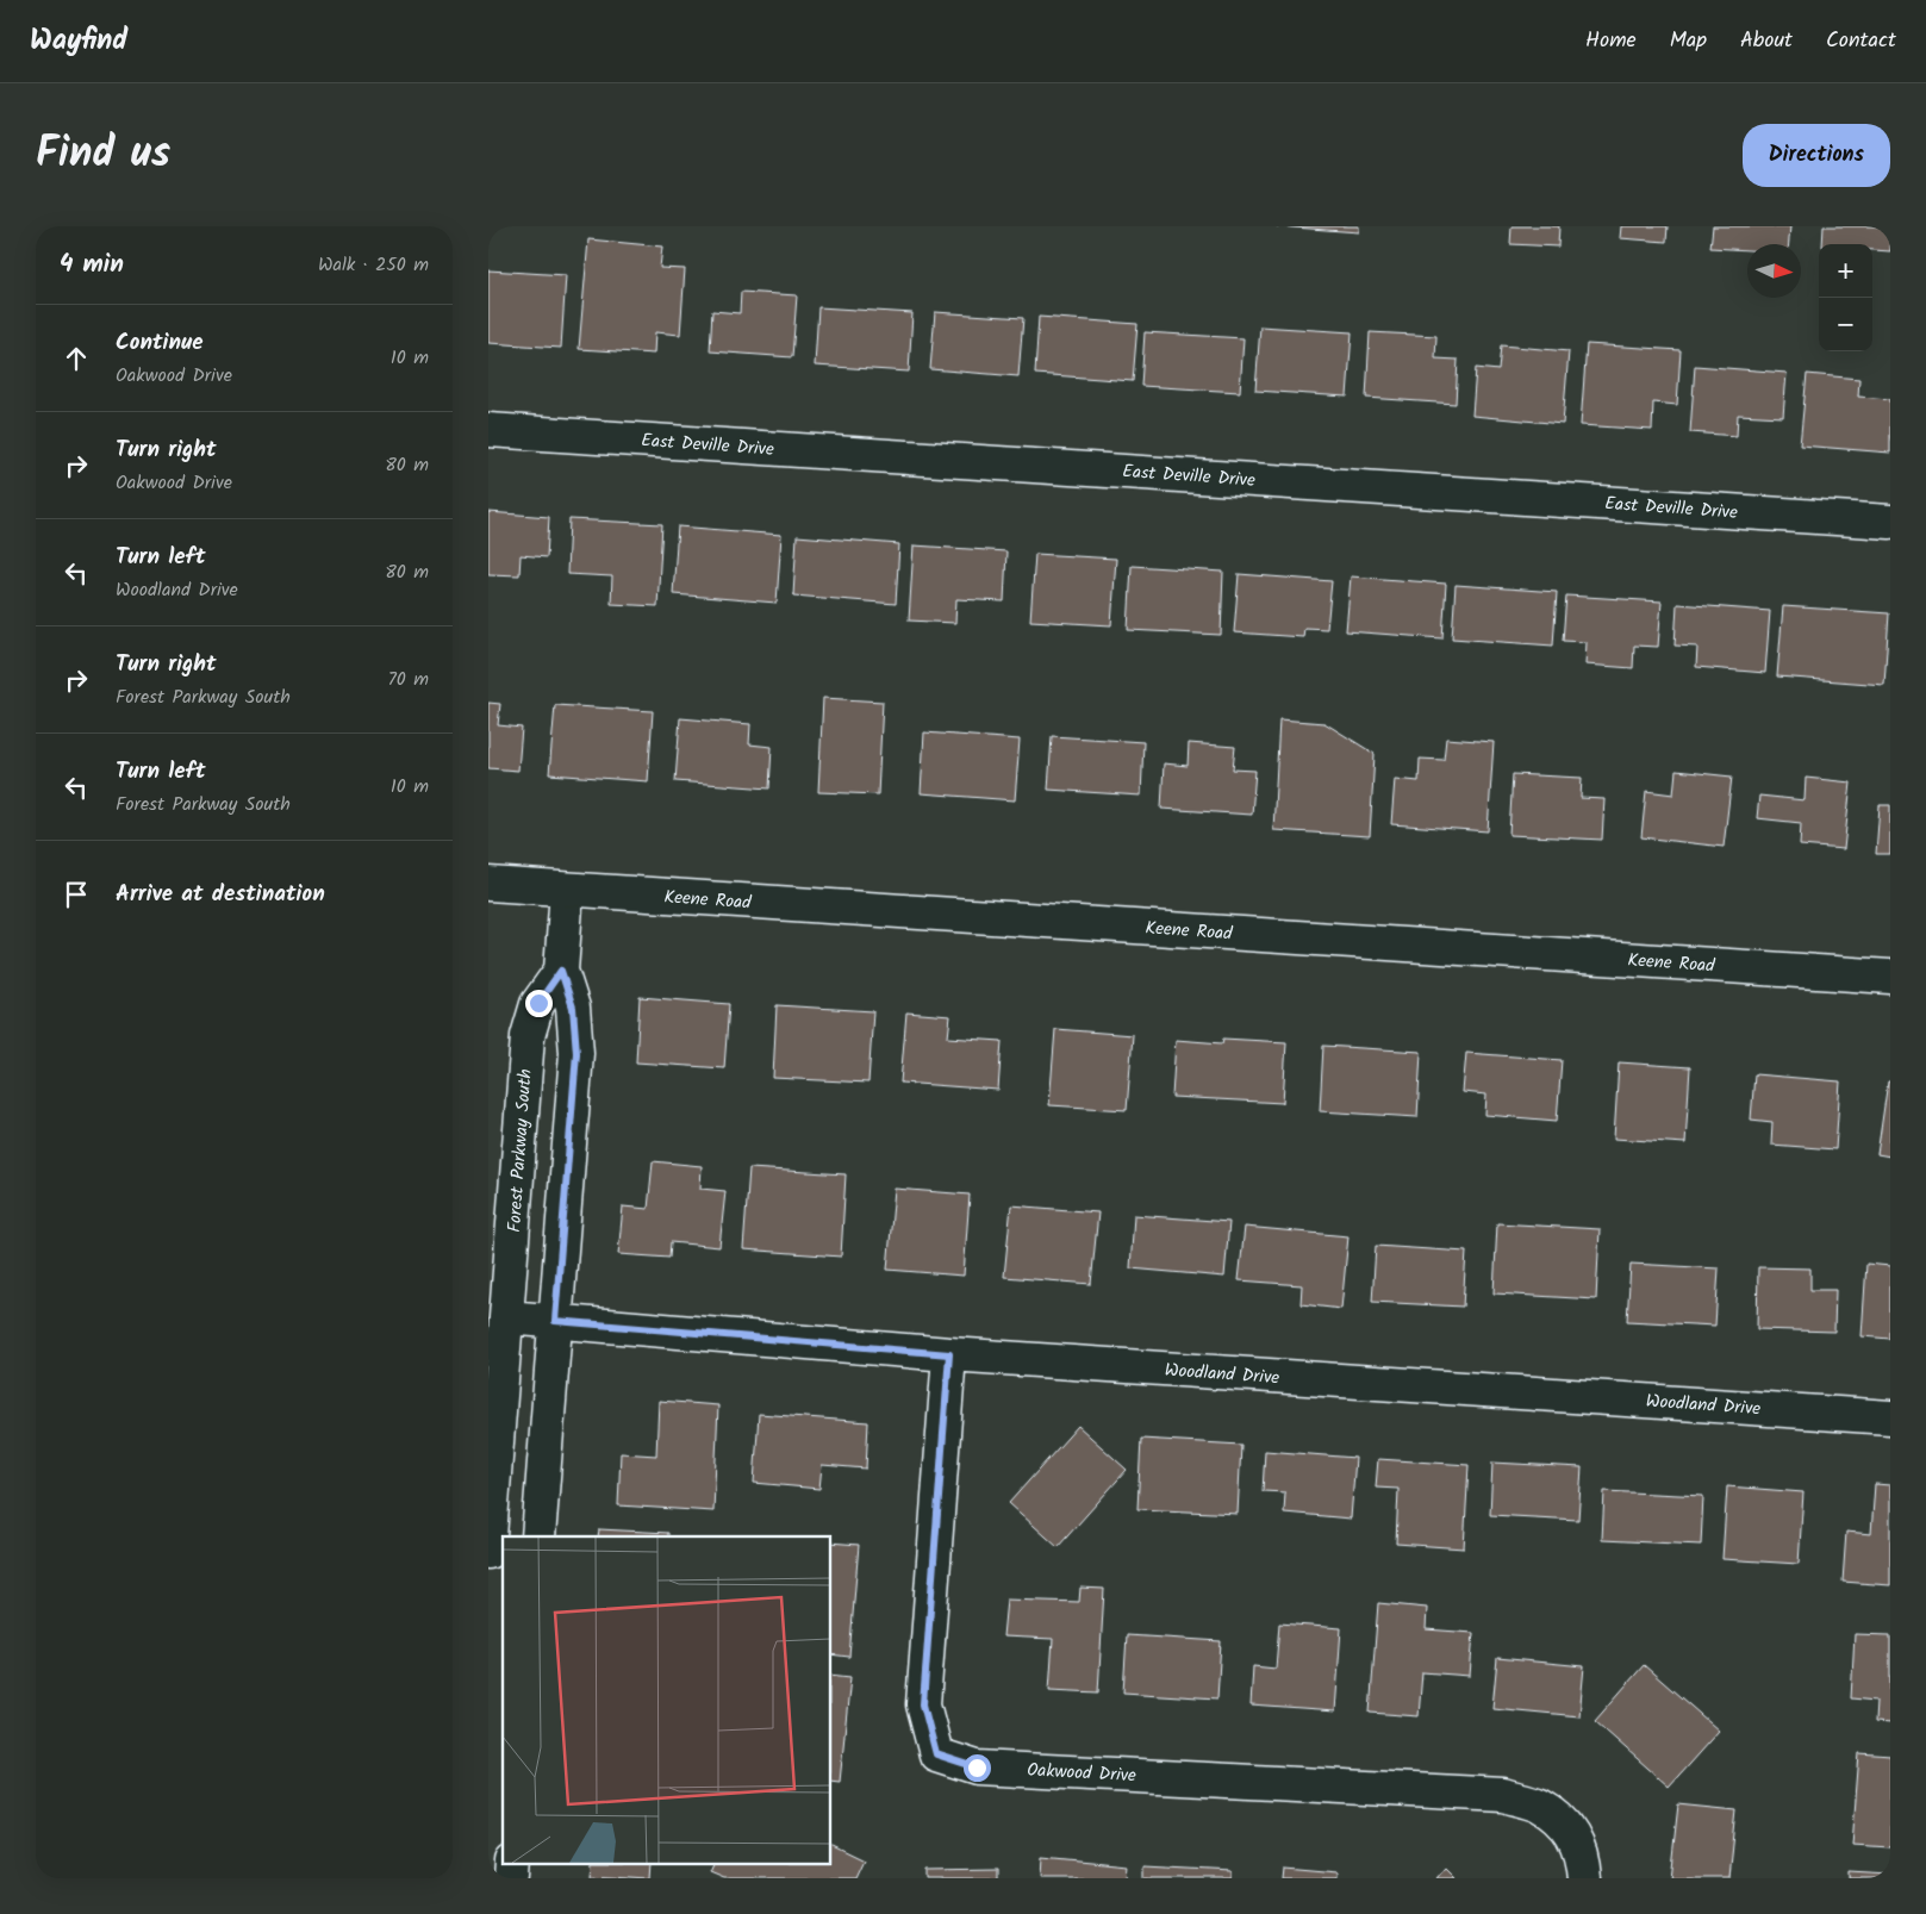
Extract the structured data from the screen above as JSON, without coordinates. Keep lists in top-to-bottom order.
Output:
{
  "streets": {
    "street": [
      "East Deville Drive",
      "Keene Road",
      "Forest Parkway South",
      "Woodland Drive",
      "Oakwood Drive"
    ]
  },
  "crossings": [
    ["Forest Parkway South", "Woodland Drive"],
    ["Woodland Drive", "Oakwood Drive"]
  ],
  "north": "right",
  "page": {
    "header": "Wayfind",
    "nav": [
      "Home",
      "Map",
      "About",
      "Contact"
    ],
    "title": "Find us",
    "buttons": "Directions",
    "heading": ["4 min", "Walk · 250 m"],
    "map_buttons": ["+", "−"],
    "list": [
      ["Continue", "Oakwood Drive", "10 m"],
      ["Turn right", "Oakwood Drive", "80 m"],
      ["Turn left", "Woodland Drive", "80 m"],
      ["Turn right", "Forest Parkway South", "70 m"],
      ["Turn left", "Forest Parkway South", "10 m"],
      "Arrive at destination"
    ]
  }
}
